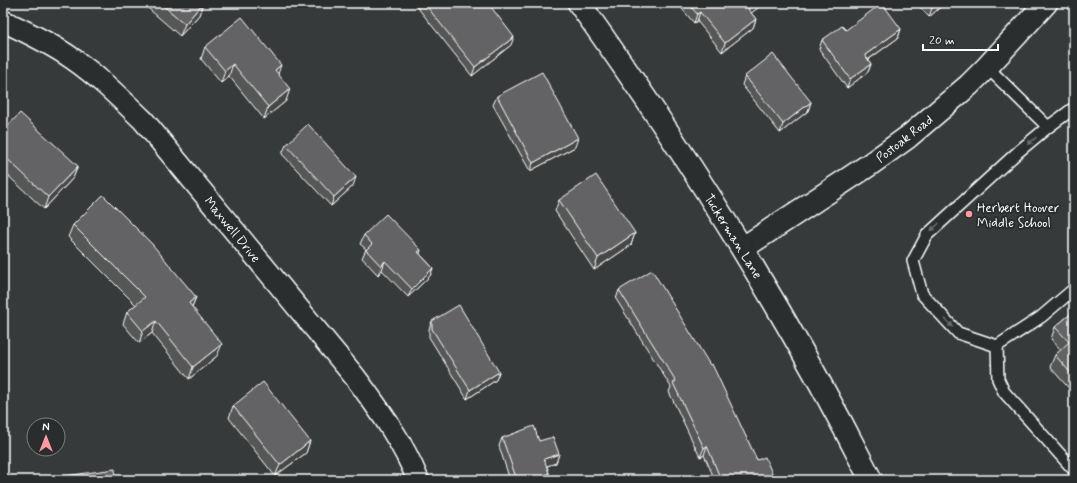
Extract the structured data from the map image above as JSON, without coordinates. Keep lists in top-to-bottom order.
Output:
{
  "streets": {
    "main road": ["Postoak Road", "Tuckerman Lane"],
    "street": ["Maxwell Drive"]
  },
  "crossings": [
    ["Postoak Road", "Tuckerman Lane"]
  ],
  "places": ["Herbert Hoover Middle School"],
  "scale_bar": "20 m",
  "north": "top"
}
